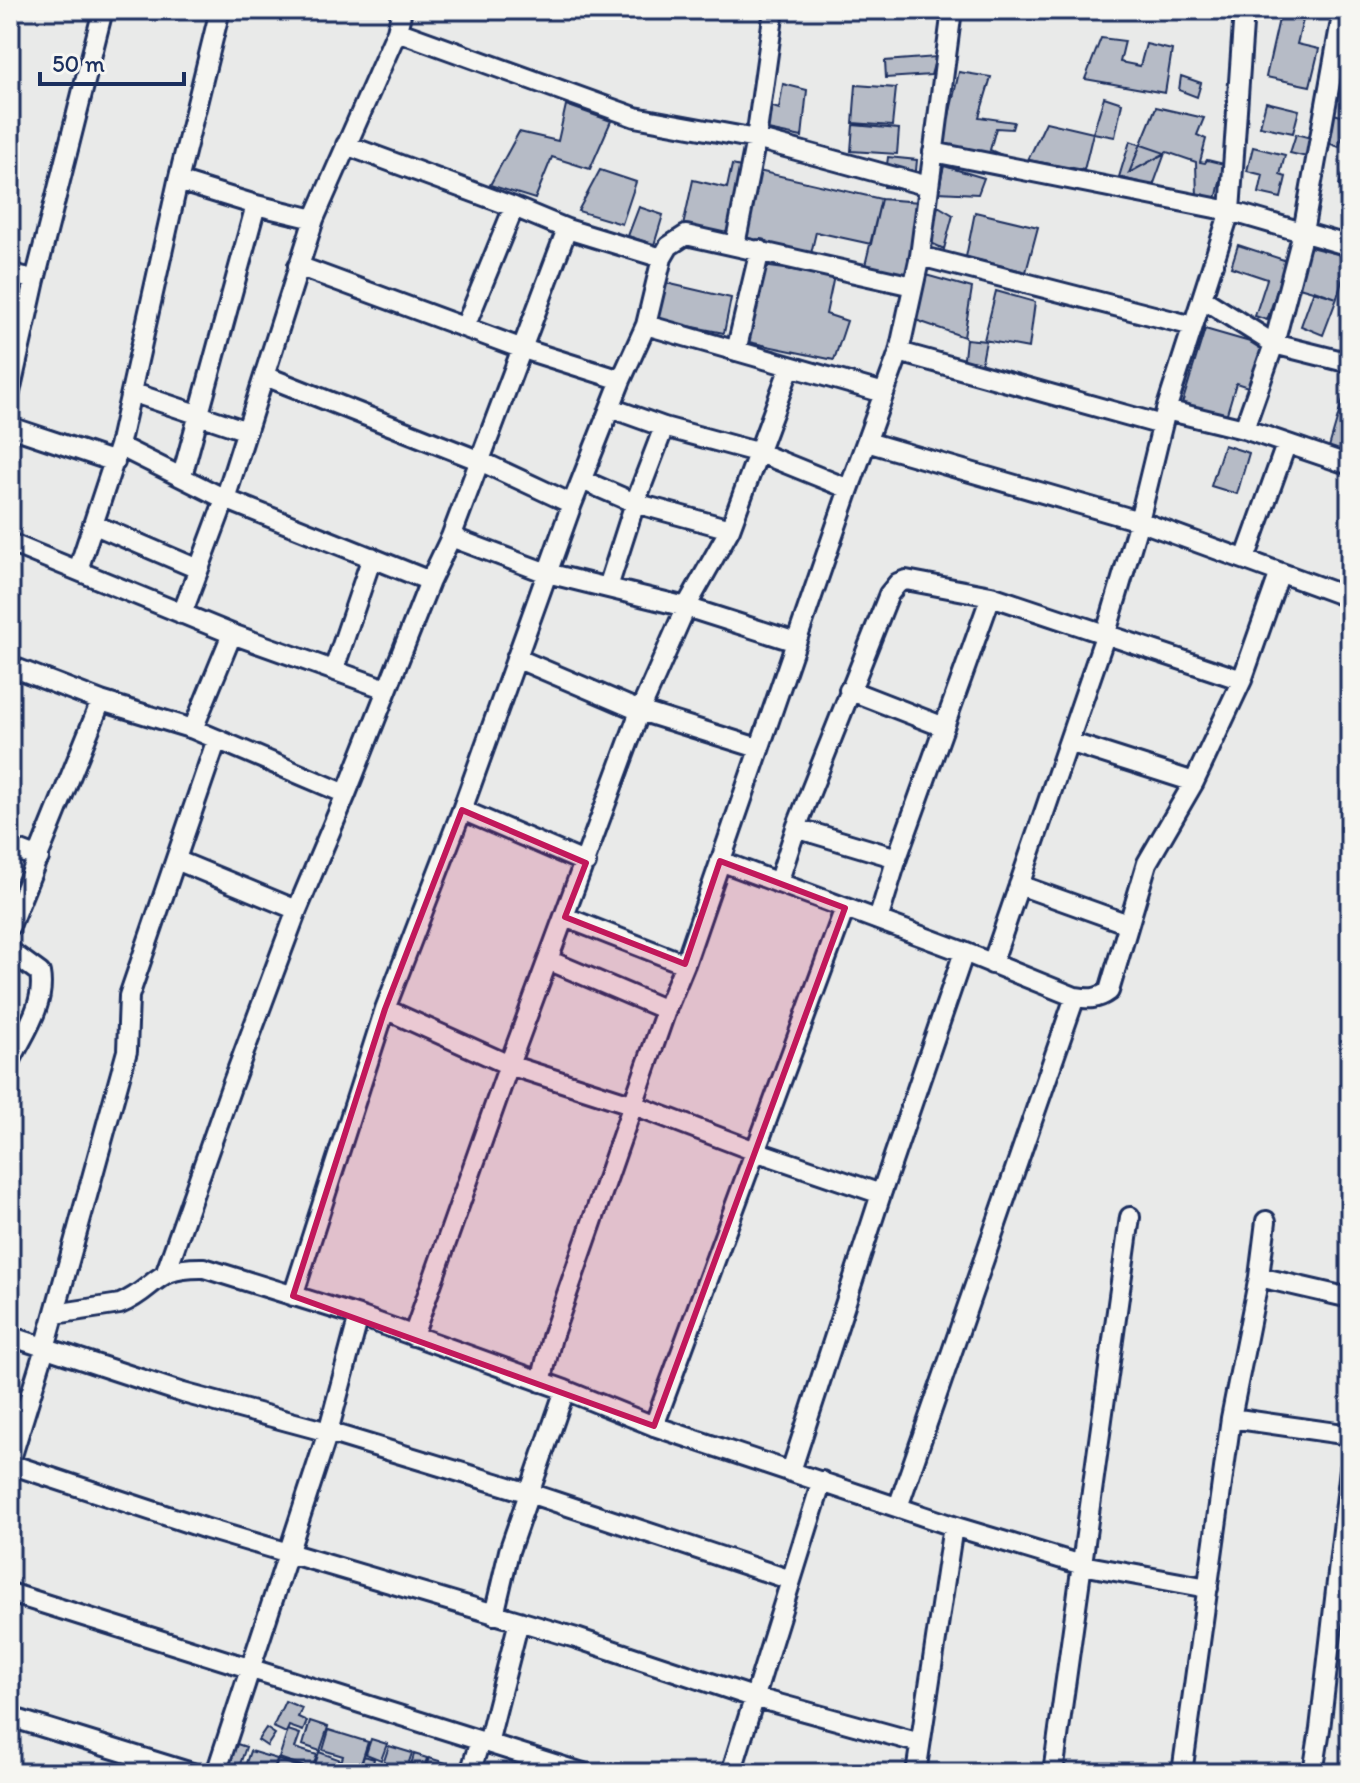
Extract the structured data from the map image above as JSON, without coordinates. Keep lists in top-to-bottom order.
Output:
{
  "scale_bar": "50 m"
}
